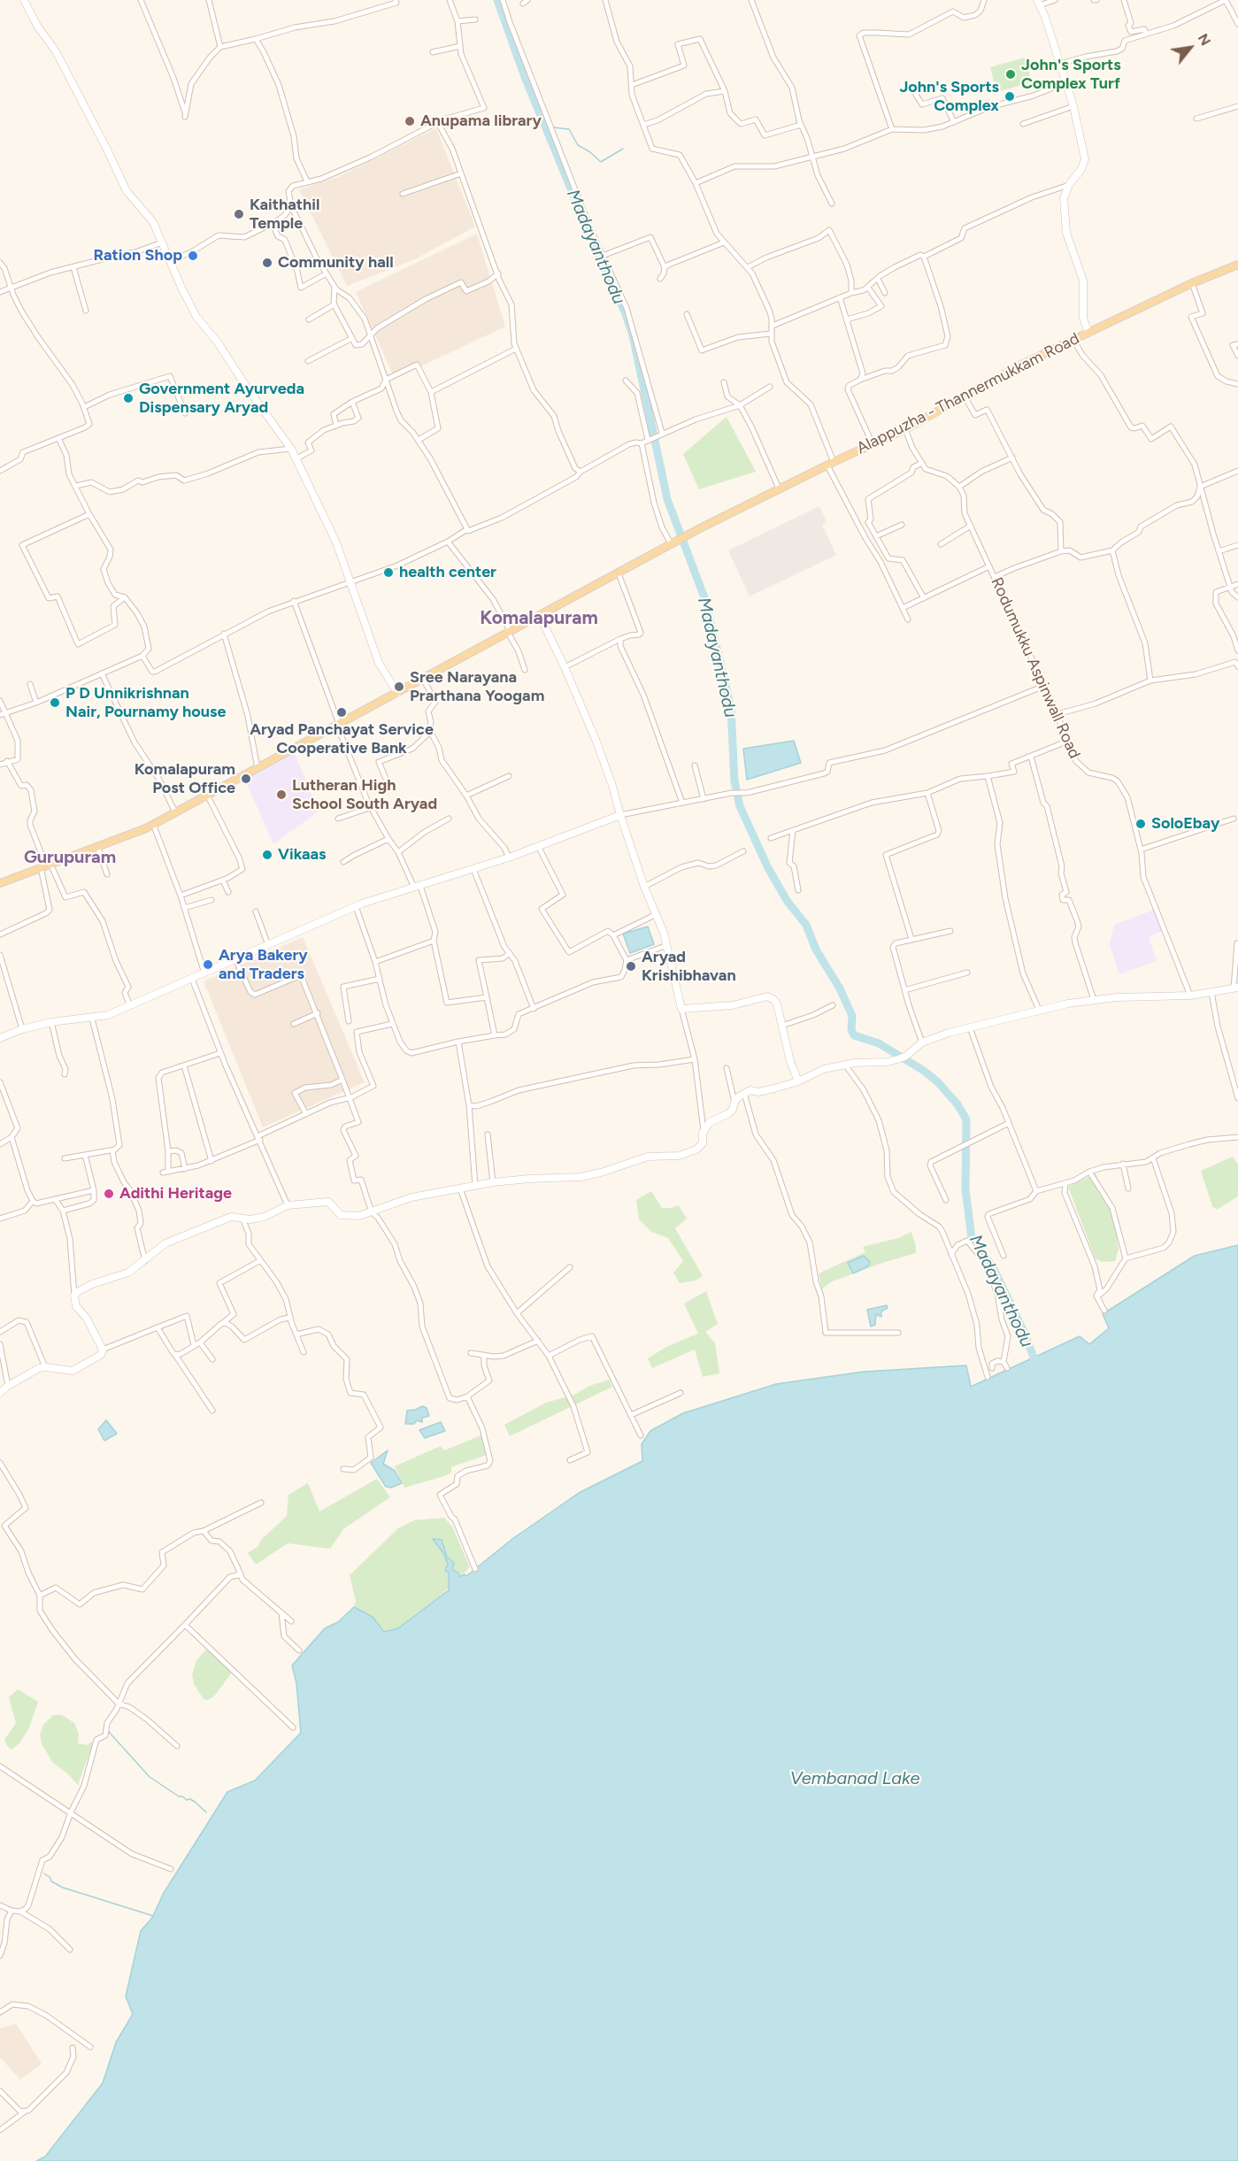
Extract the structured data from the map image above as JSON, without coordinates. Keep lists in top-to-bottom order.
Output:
{
  "streets": {
    "main road": ["Alappuzha - Thannermukkam Road"],
    "street": ["Rodumukku Aspinwall Road"]
  },
  "districts": ["Komalapuram", "Gurupuram"],
  "water": ["Madayanthodu", "Vembanad Lake"],
  "places": [
    "John's Sports Complex Turf",
    "John's Sports Complex",
    "Anupama library",
    "Kaithathil Temple",
    "Ration Shop",
    "Community hall",
    "Government Ayurveda Dispensary Aryad",
    "health center",
    "Sree Narayana Prarthana Yoogam",
    "P D Unnikrishnan Nair, Pournamy house",
    "Aryad Panchayat Service Cooperative Bank",
    "Komalapuram Post Office",
    "Lutheran High School South Aryad",
    "SoloEbay",
    "Vikaas",
    "Arya Bakery and Traders",
    "Aryad Krishibhavan",
    "Adithi Heritage"
  ],
  "north": "top right"
}
